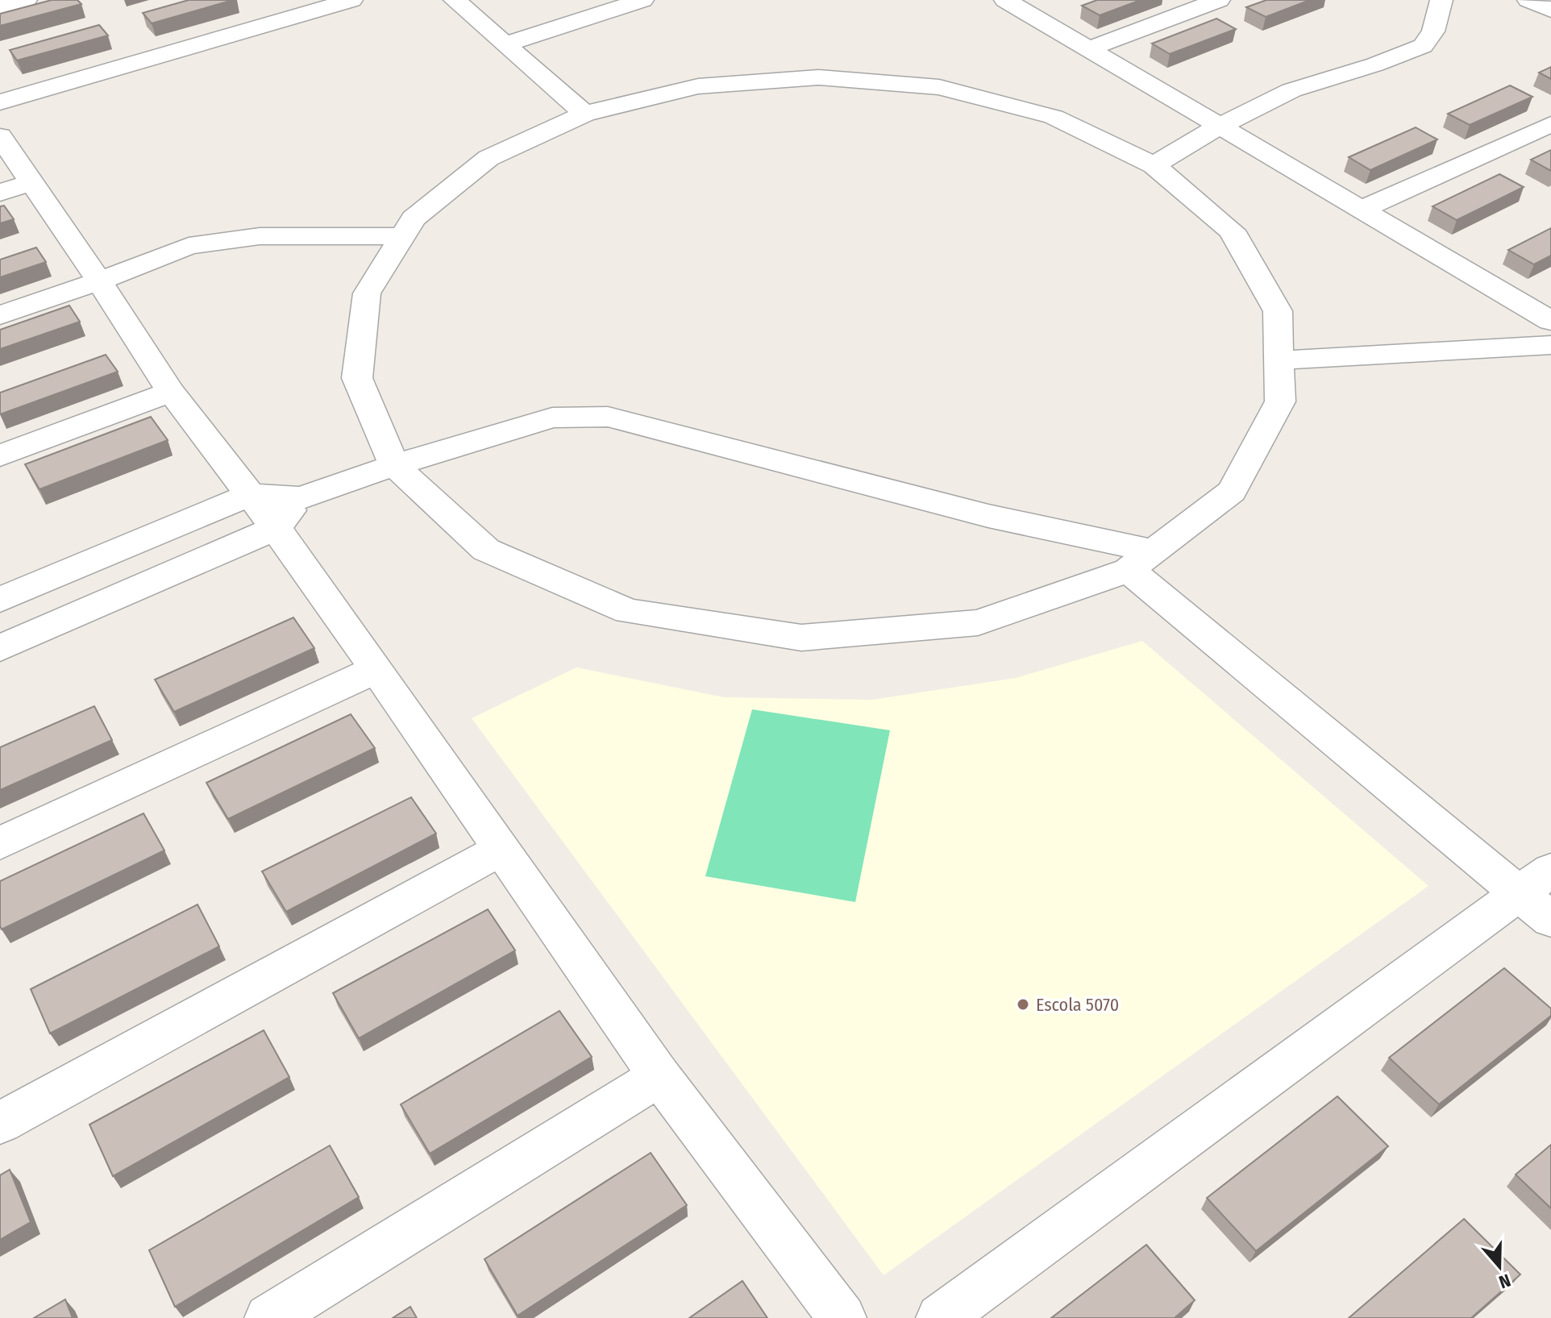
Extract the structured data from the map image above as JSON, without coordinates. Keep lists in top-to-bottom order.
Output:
{
  "places": ["Escola 5070"],
  "north": "bottom"
}
